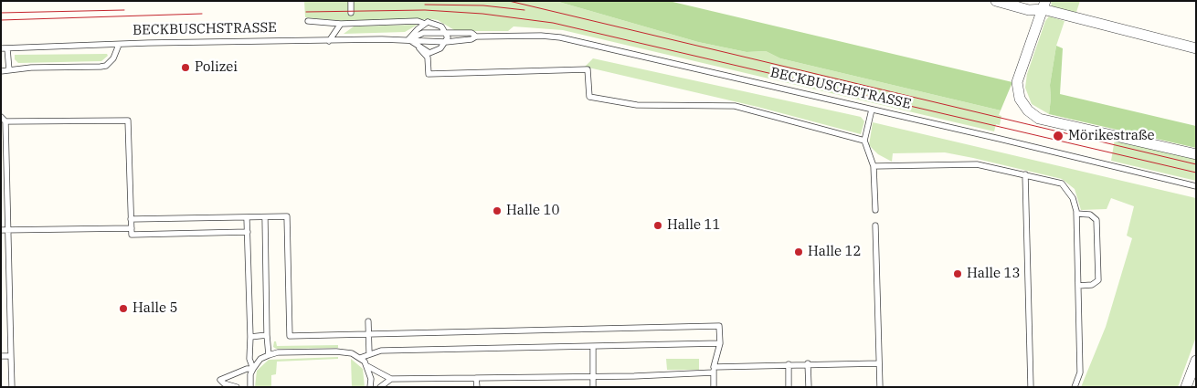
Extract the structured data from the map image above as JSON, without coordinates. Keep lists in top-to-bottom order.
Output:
{
  "streets": {
    "lane": ["BECKBUSCHSTRASSE"]
  },
  "places": [
    "Polizei",
    "Mörikestraße",
    "Halle 10",
    "Halle 11",
    "Halle 12",
    "Halle 13",
    "Halle 5"
  ]
}
